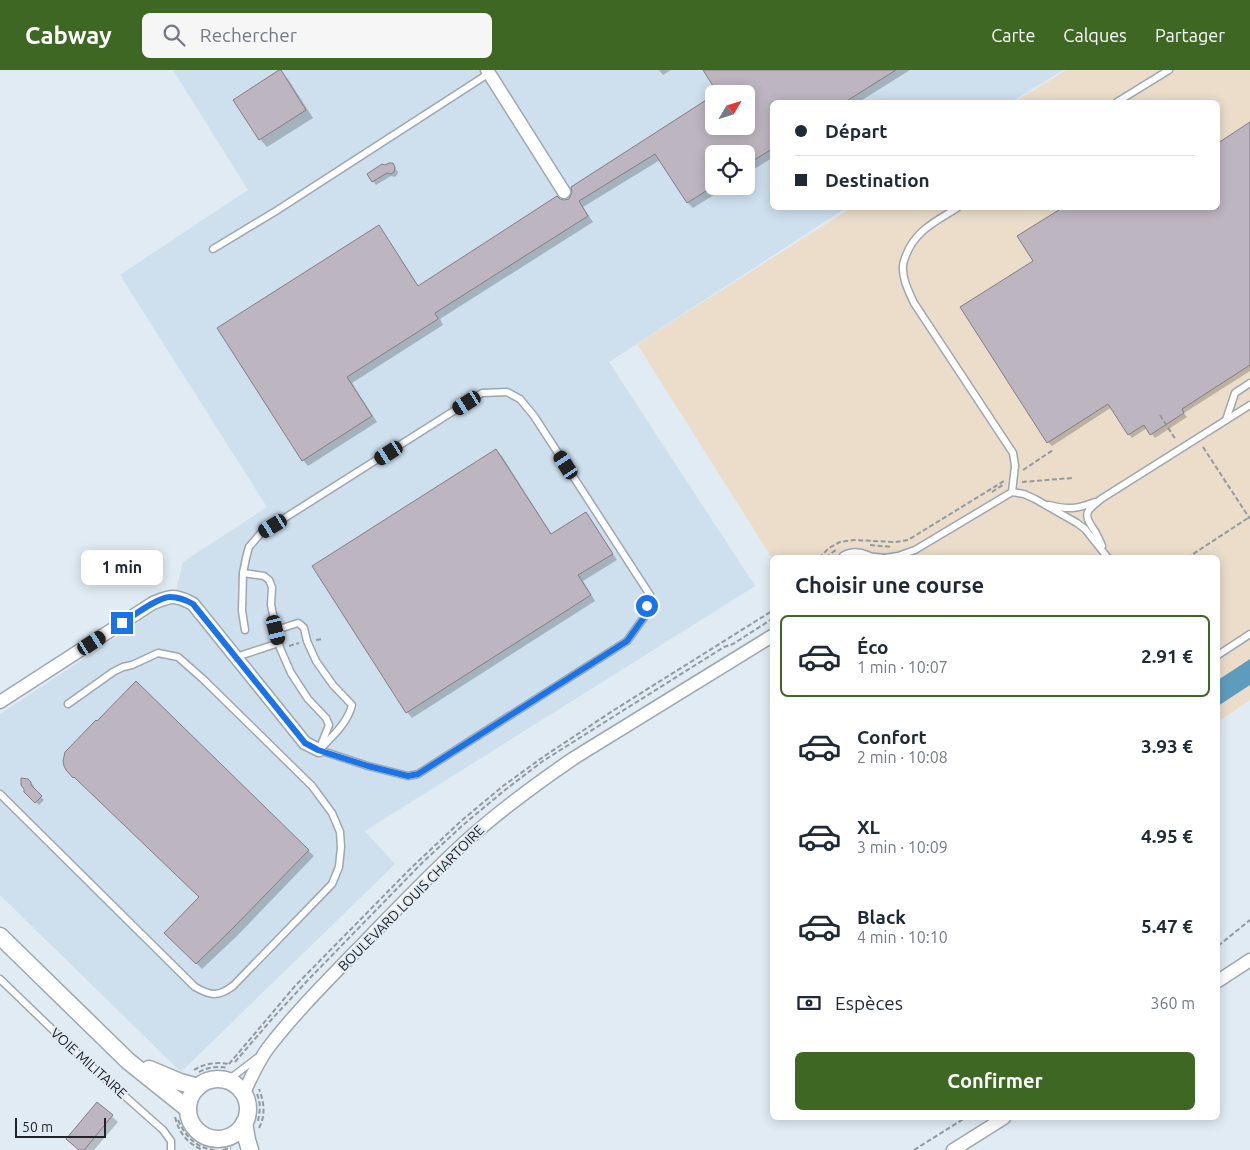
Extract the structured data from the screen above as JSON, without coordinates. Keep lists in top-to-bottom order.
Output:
{
  "streets": {
    "street": ["BOULEVARD LOUIS CHARTOIRE"],
    "lane": ["VOIE MILITAIRE"]
  },
  "scale_bar": "50 m",
  "north": "top right",
  "page": {
    "header": "Cabway",
    "search": "Rechercher",
    "nav": ["Carte", "Calques", "Partager"],
    "banner": ["Départ", "Destination"],
    "bubble": "1 min",
    "heading": "Choisir une course",
    "list": [
      {
        "name": "Éco",
        "note": "1 min · 10:07",
        "value": "2.91 €"
      },
      {
        "name": "Confort",
        "note": "2 min · 10:08",
        "value": "3.93 €"
      },
      {
        "name": "XL",
        "note": "3 min · 10:09",
        "value": "4.95 €"
      },
      {
        "name": "Black",
        "note": "4 min · 10:10",
        "value": "5.47 €"
      }
    ],
    "pay": ["Espèces", "360 m"],
    "buttons": "Confirmer",
    "scale": "50 m"
  }
}
